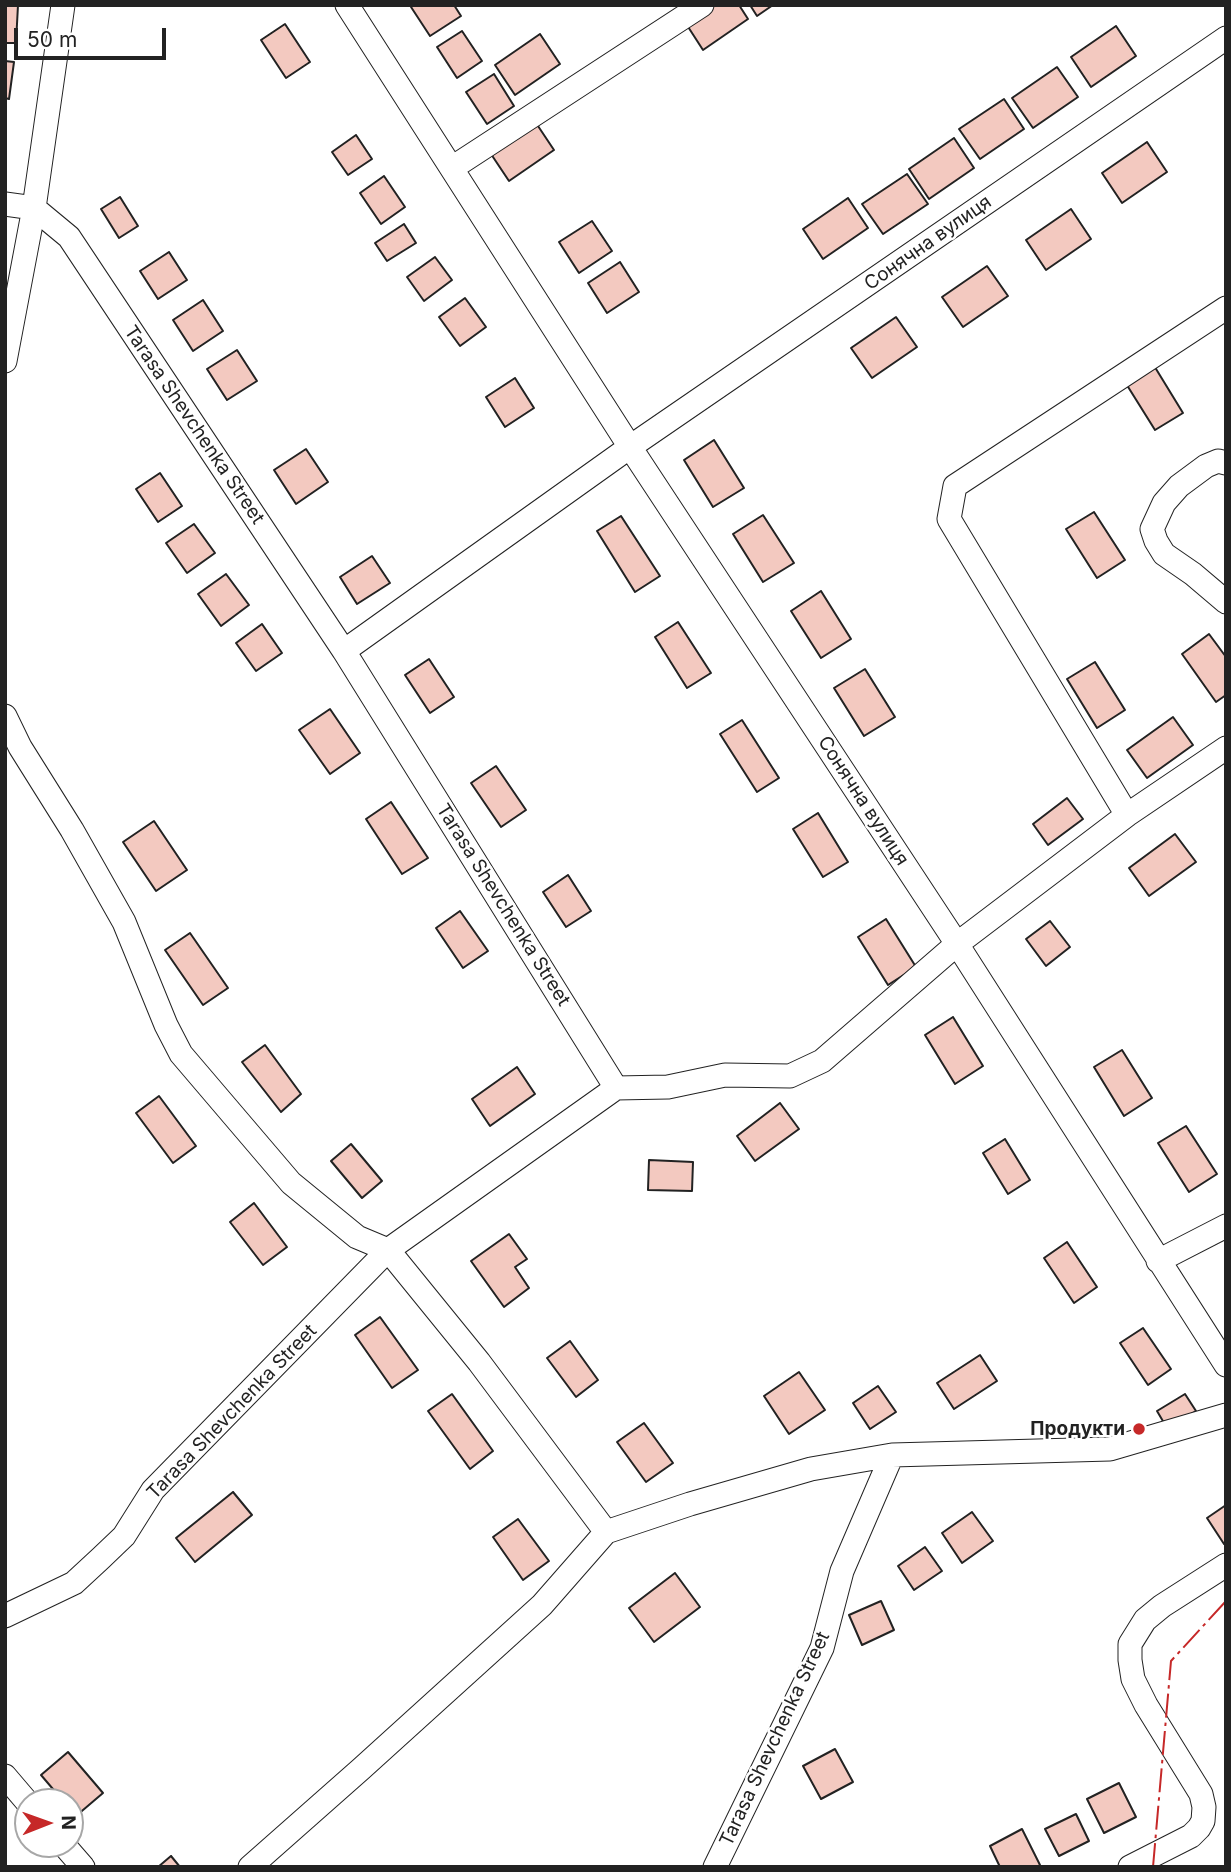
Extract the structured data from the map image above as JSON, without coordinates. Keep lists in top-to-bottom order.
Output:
{
  "streets": {
    "street": ["Сонячна вулиця", "Tarasa Shevchenka Street"]
  },
  "places": ["Продукти"],
  "scale_bar": "50 m",
  "north": "right"
}
